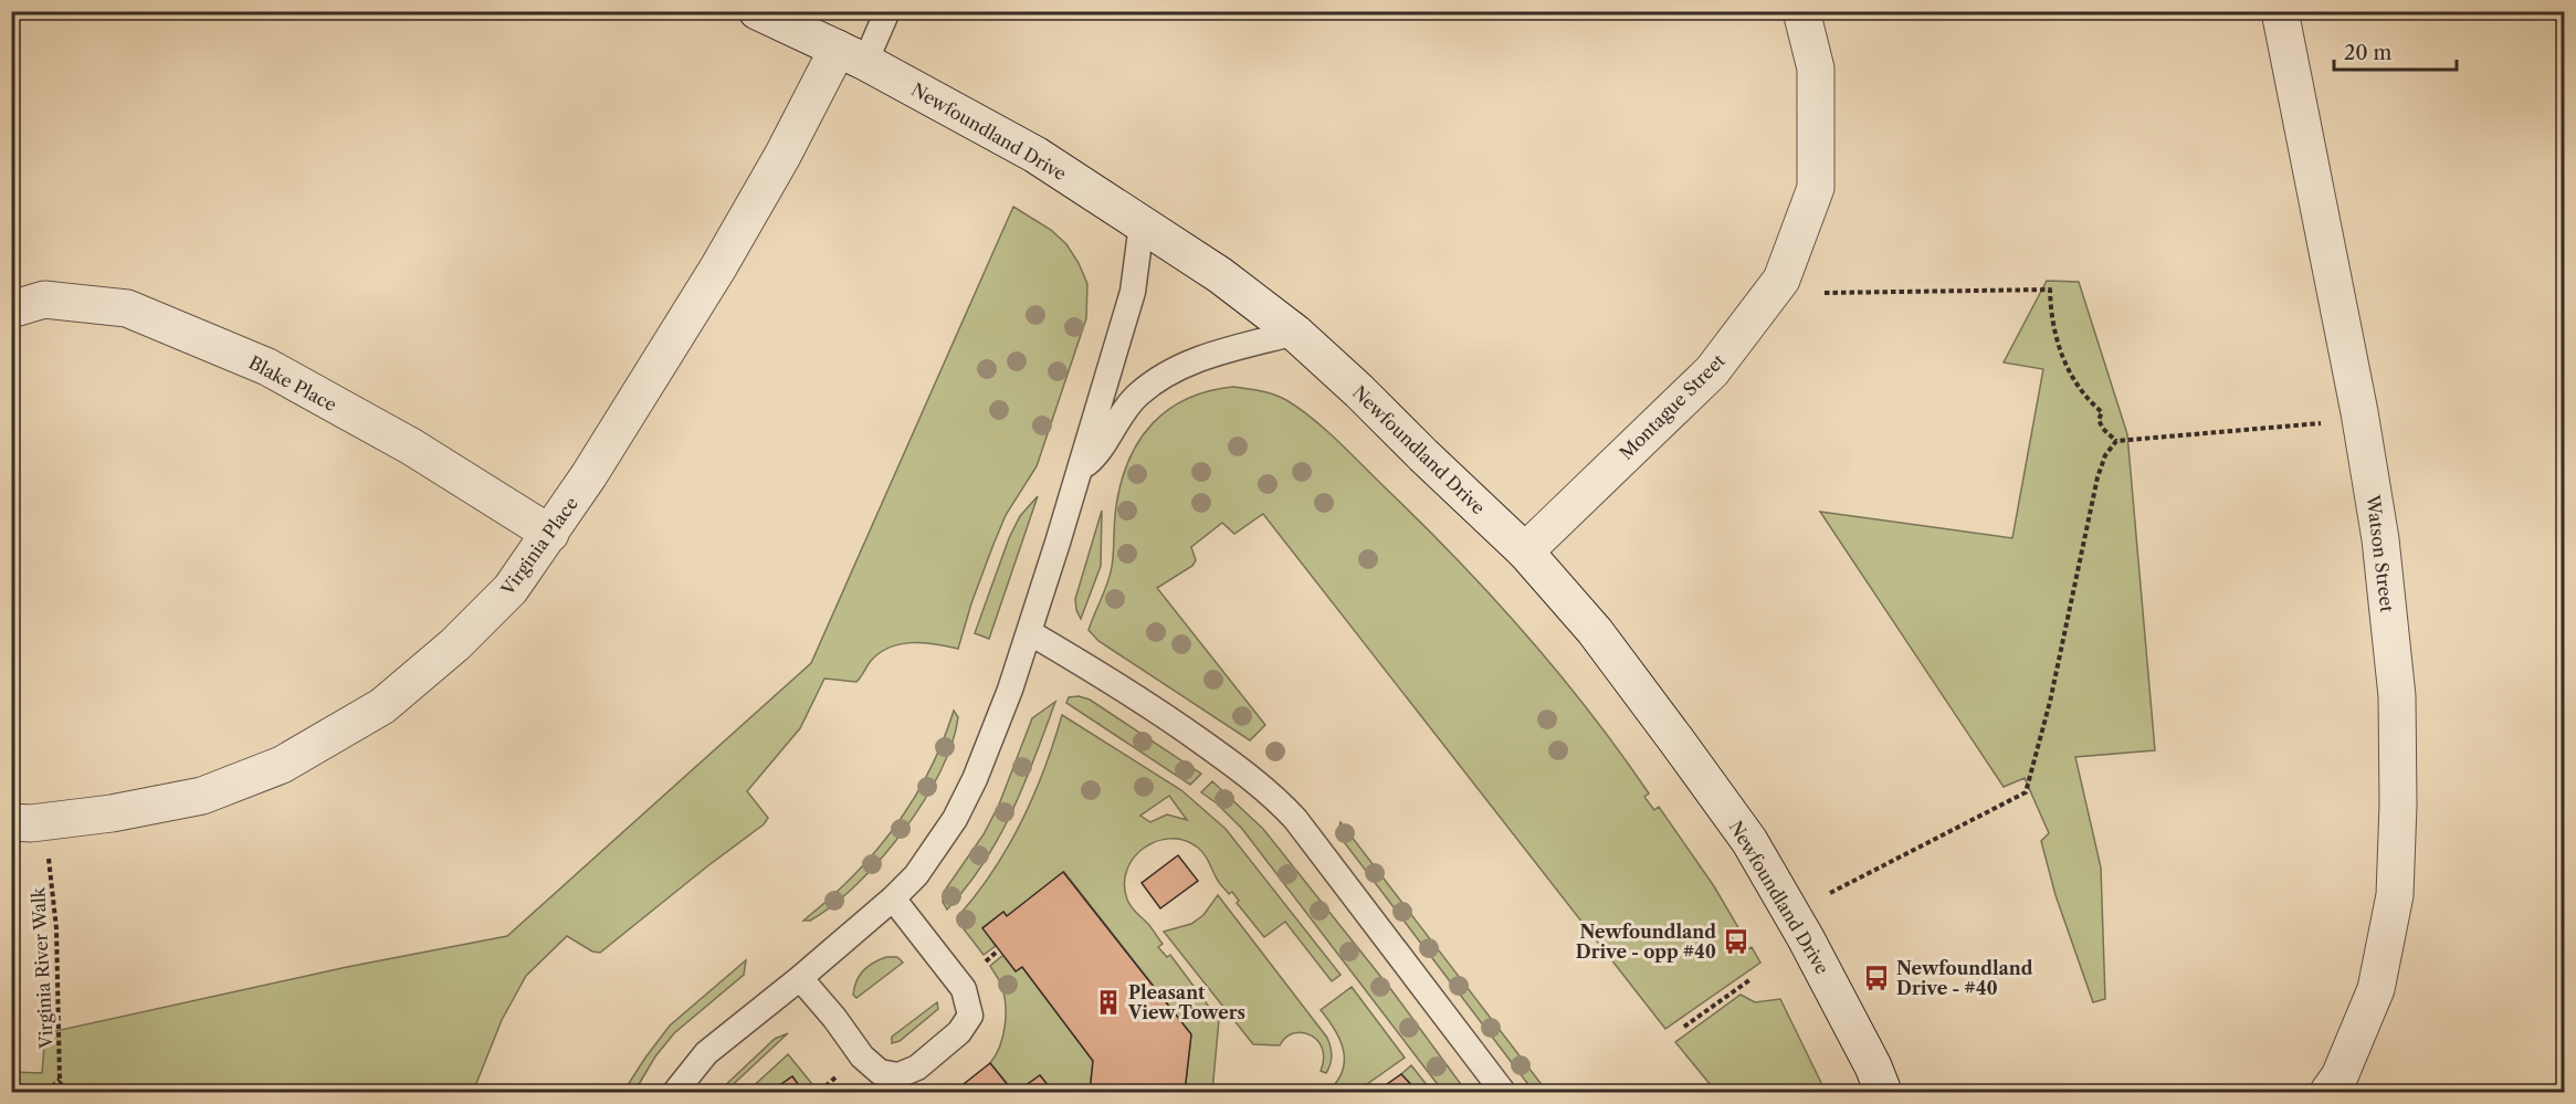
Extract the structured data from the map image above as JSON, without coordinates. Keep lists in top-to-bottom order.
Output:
{
  "streets": {
    "street": [
      "Newfoundland Drive",
      "Blake Place",
      "Montague Street",
      "Virginia Place",
      "Watson Street"
    ],
    "path": ["Virginia River Walk"]
  },
  "crossings": [
    ["Newfoundland Drive", "Montague Street"],
    ["Newfoundland Drive", "Virginia Place"],
    ["Blake Place", "Virginia Place"]
  ],
  "places": {
    "bus stop": ["Newfoundland Drive - opp #40", "Newfoundland Drive - #40"],
    "building": ["Pleasant View Towers"]
  },
  "scale_bar": "20 m"
}
